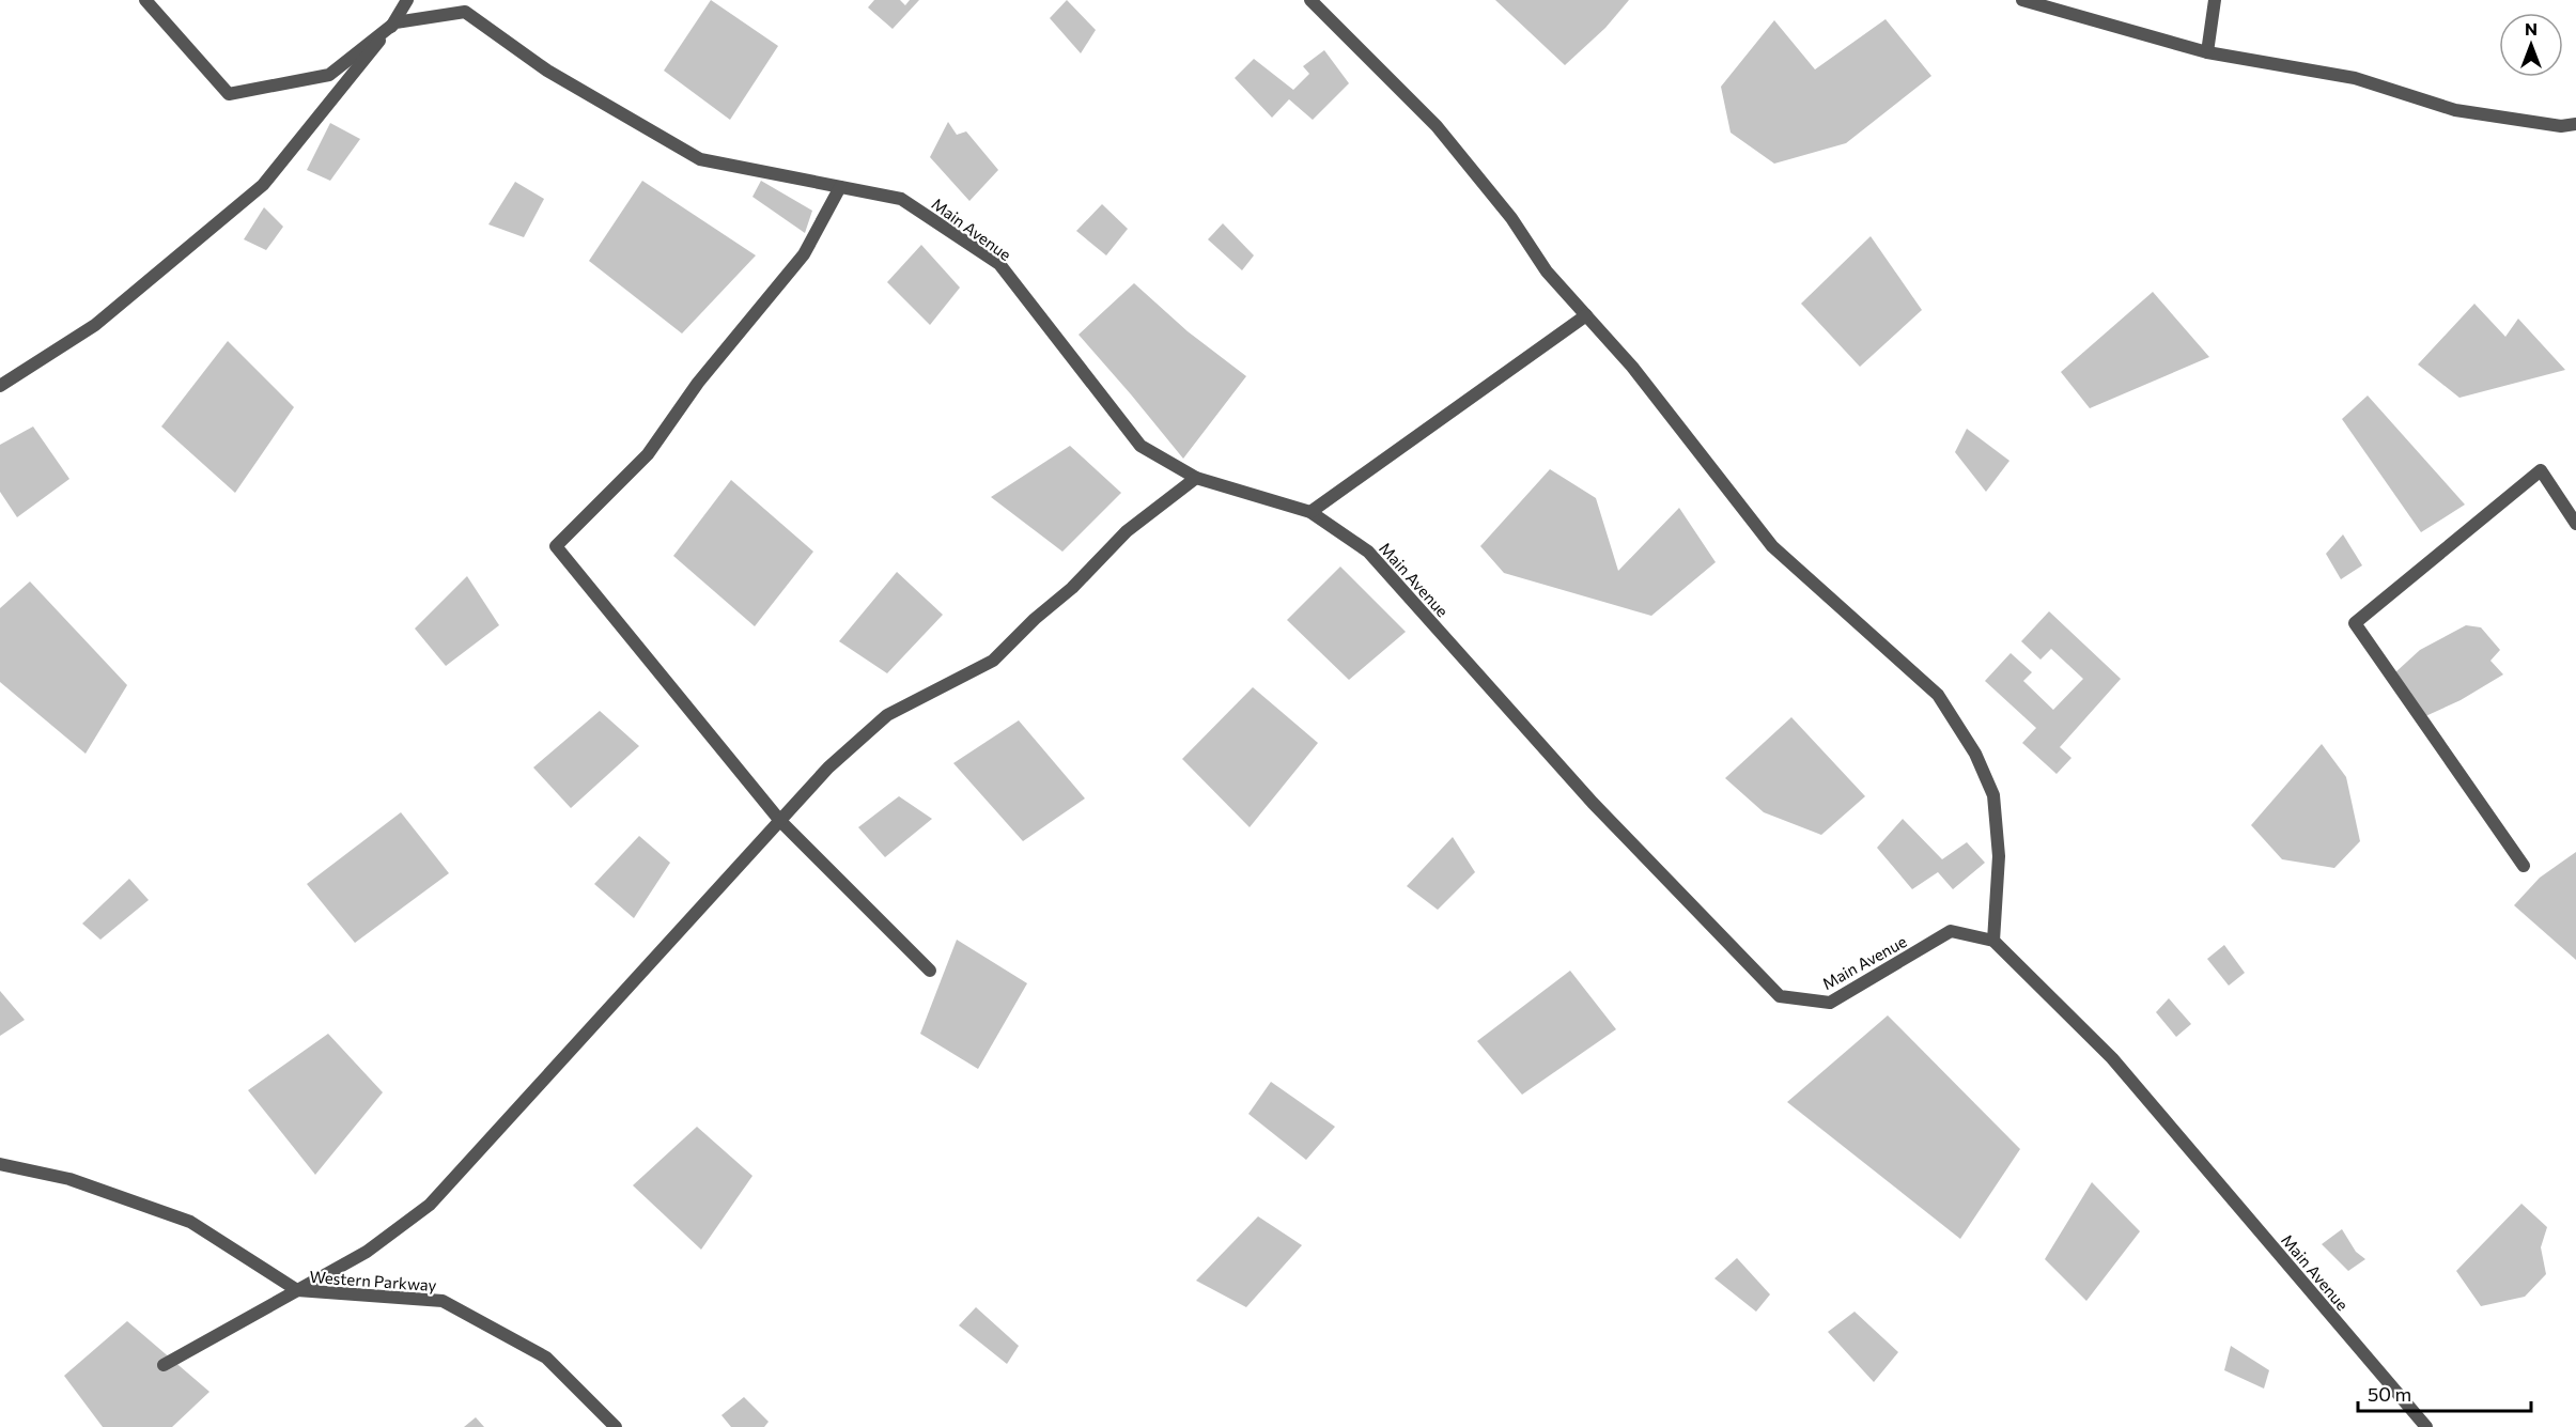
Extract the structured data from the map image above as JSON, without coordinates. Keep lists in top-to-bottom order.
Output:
{
  "streets": {
    "street": ["Main Avenue", "Western Parkway"]
  },
  "scale_bar": "50 m",
  "north": "top"
}
